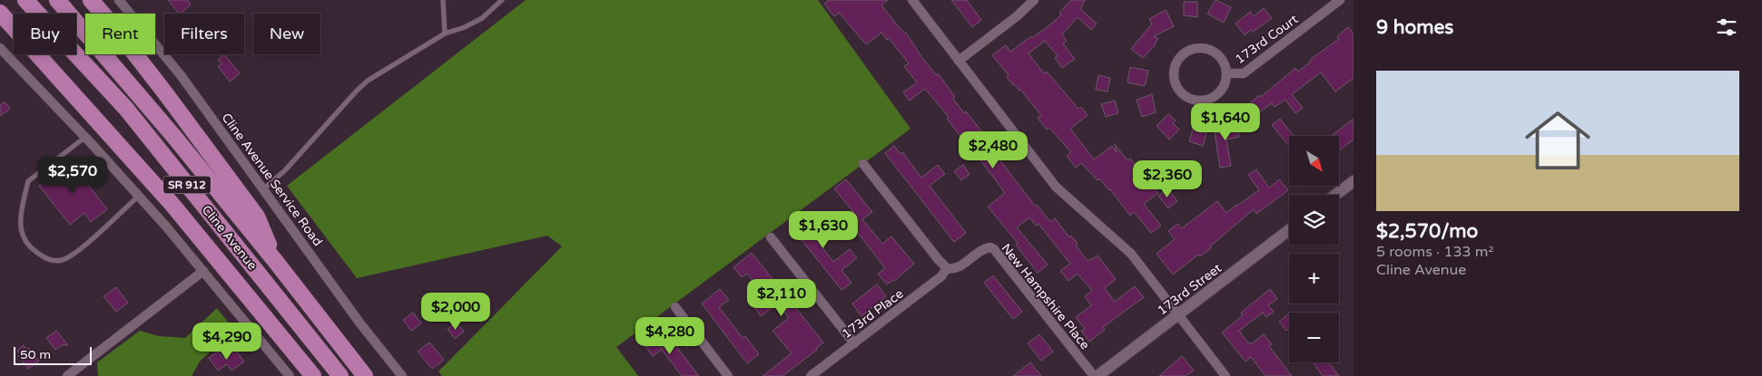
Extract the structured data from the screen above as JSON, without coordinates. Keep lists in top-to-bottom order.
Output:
{
  "streets": {
    "highway": ["SR 912", "Cline Avenue"],
    "street": [
      "173rd Court",
      "Cline Avenue Service Road",
      "173rd Street",
      "New Hampshire Place",
      "173rd Place"
    ]
  },
  "crossings": [
    ["New Hampshire Place", "173rd Place"]
  ],
  "scale_bar": "50 m",
  "north": "bottom right",
  "page": {
    "heading": "9 homes",
    "chip": [
      "Buy",
      "Rent",
      "Filters",
      "New"
    ],
    "list": [
      {
        "name": "$2,570/mo",
        "note": "5 rooms · 133 m² · Cline Avenue"
      }
    ],
    "price": [
      "$1,640",
      "$2,480",
      "$2,570",
      "$2,360",
      "$1,630",
      "$2,110",
      "$2,000",
      "$4,280",
      "$4,290"
    ],
    "map_buttons": ["+", "−"],
    "scale": "50 m"
  }
}
